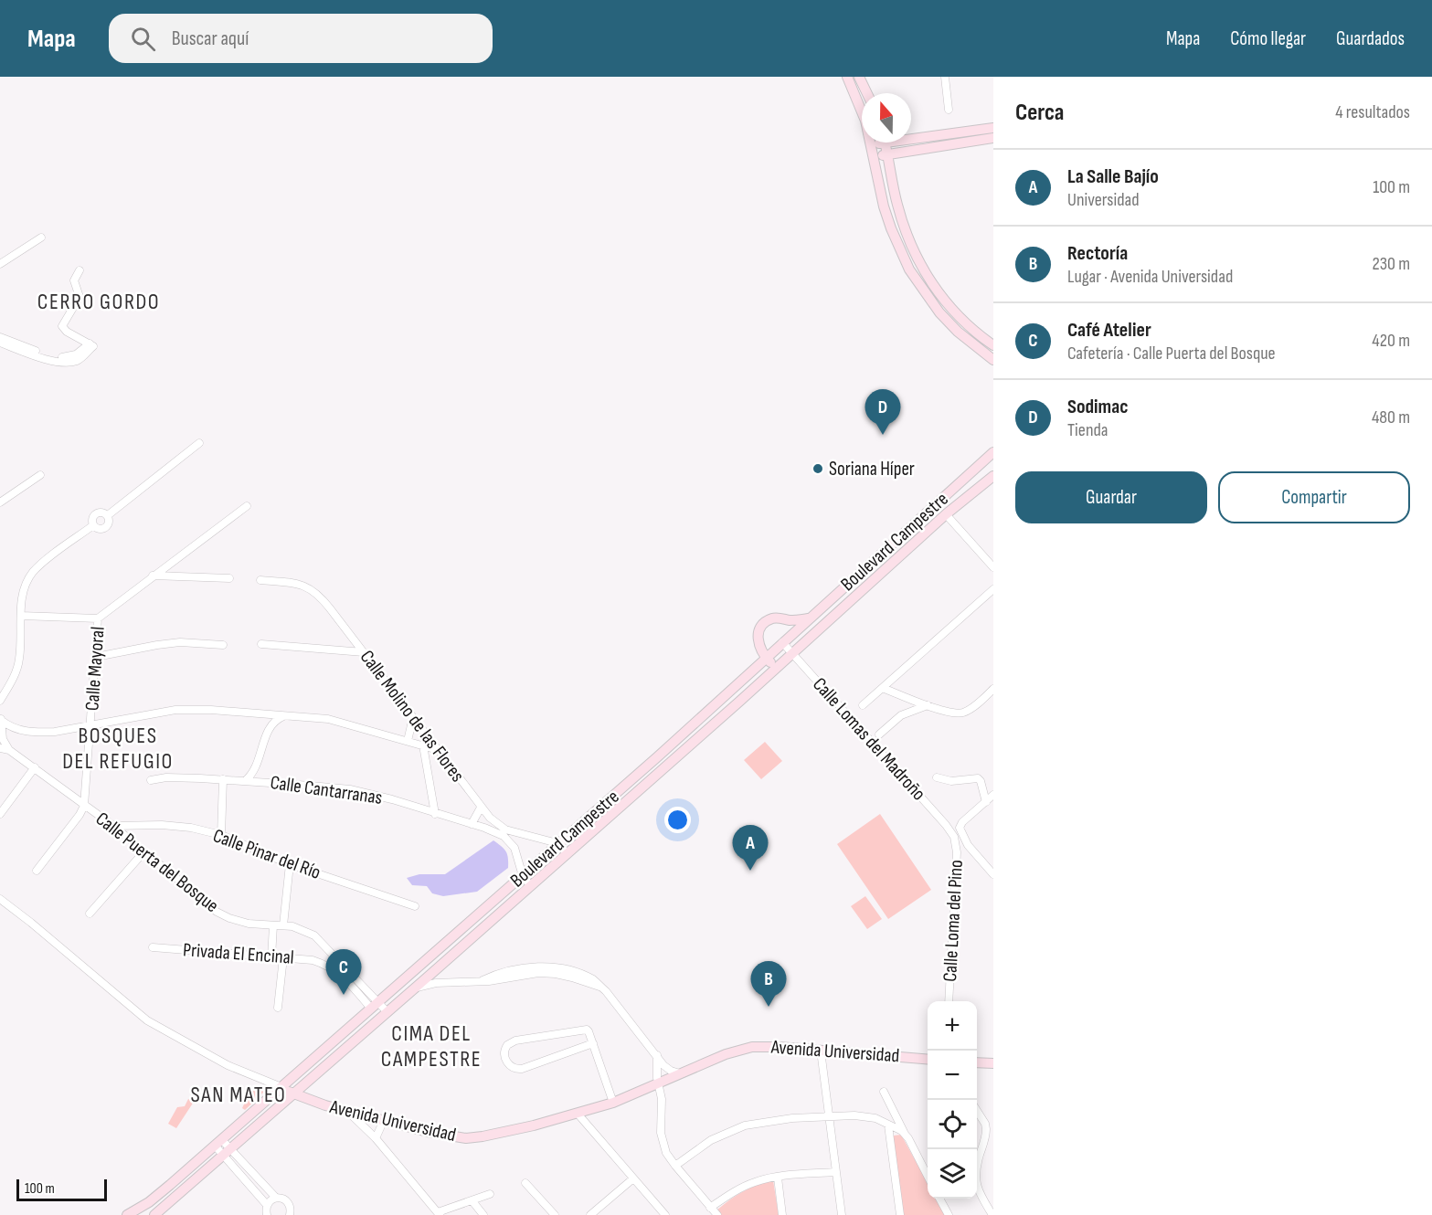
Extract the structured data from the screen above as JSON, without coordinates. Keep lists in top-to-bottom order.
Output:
{
  "streets": {
    "street": [
      "Boulevard Campestre",
      "Calle Mayoral",
      "Calle Molino de las Flores",
      "Calle Lomas del Madroño",
      "Calle Cantarranas",
      "Calle Pinar del Río",
      "Calle Puerta del Bosque",
      "Calle Loma del Pino",
      "Privada El Encinal",
      "Avenida Universidad"
    ]
  },
  "crossings": [
    ["Boulevard Campestre", "Calle Molino de las Flores"],
    ["Boulevard Campestre", "Calle Lomas del Madroño"],
    ["Boulevard Campestre", "Calle Cantarranas"],
    ["Boulevard Campestre", "Calle Puerta del Bosque"],
    ["Boulevard Campestre", "Avenida Universidad"],
    ["Calle Mayoral", "Calle Puerta del Bosque"],
    ["Calle Lomas del Madroño", "Calle Loma del Pino"],
    ["Calle Pinar del Río", "Calle Puerta del Bosque"],
    ["Calle Puerta del Bosque", "Privada El Encinal"]
  ],
  "districts": [
    "CERRO GORDO",
    "BOSQUES DEL REFUGIO",
    "CIMA DEL CAMPESTRE",
    "SAN MATEO"
  ],
  "places": ["Soriana Híper"],
  "scale_bar": "100 m",
  "north": "top",
  "page": {
    "header": "Mapa",
    "search": "Buscar aquí",
    "nav": ["Mapa", "Cómo llegar", "Guardados"],
    "heading": ["Cerca", "4 resultados"],
    "list": [
      {
        "mark": "A",
        "name": "La Salle Bajío",
        "note": "Universidad",
        "value": "100 m"
      },
      {
        "mark": "B",
        "name": "Rectoría",
        "note": "Lugar · Avenida Universidad",
        "value": "230 m"
      },
      {
        "mark": "C",
        "name": "Café Atelier",
        "note": "Cafetería · Calle Puerta del Bosque",
        "value": "420 m"
      },
      {
        "mark": "D",
        "name": "Sodimac",
        "note": "Tienda",
        "value": "480 m"
      }
    ],
    "pins": [
      "D",
      "A",
      "C",
      "B"
    ],
    "buttons": ["Guardar", "Compartir"],
    "map_buttons": ["+", "−"],
    "scale": "100 m"
  }
}
